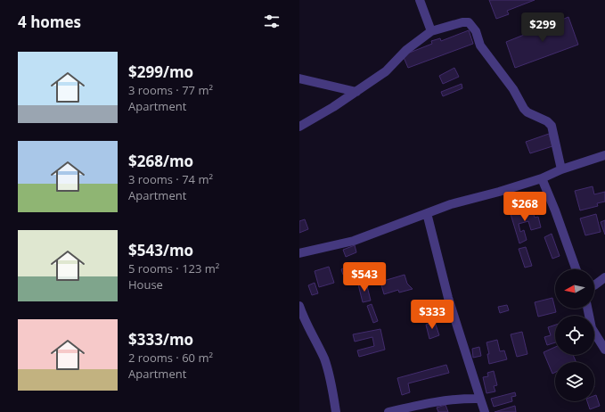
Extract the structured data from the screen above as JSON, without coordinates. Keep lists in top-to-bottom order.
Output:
{
  "north": "left",
  "page": {
    "heading": "4 homes",
    "price": [
      "$299",
      "$268",
      "$543",
      "$333"
    ],
    "list": [
      {
        "name": "$299/mo",
        "note": "3 rooms · 77 m² · Apartment"
      },
      {
        "name": "$268/mo",
        "note": "3 rooms · 74 m² · Apartment"
      },
      {
        "name": "$543/mo",
        "note": "5 rooms · 123 m² · House"
      },
      {
        "name": "$333/mo",
        "note": "2 rooms · 60 m² · Apartment"
      }
    ]
  }
}
